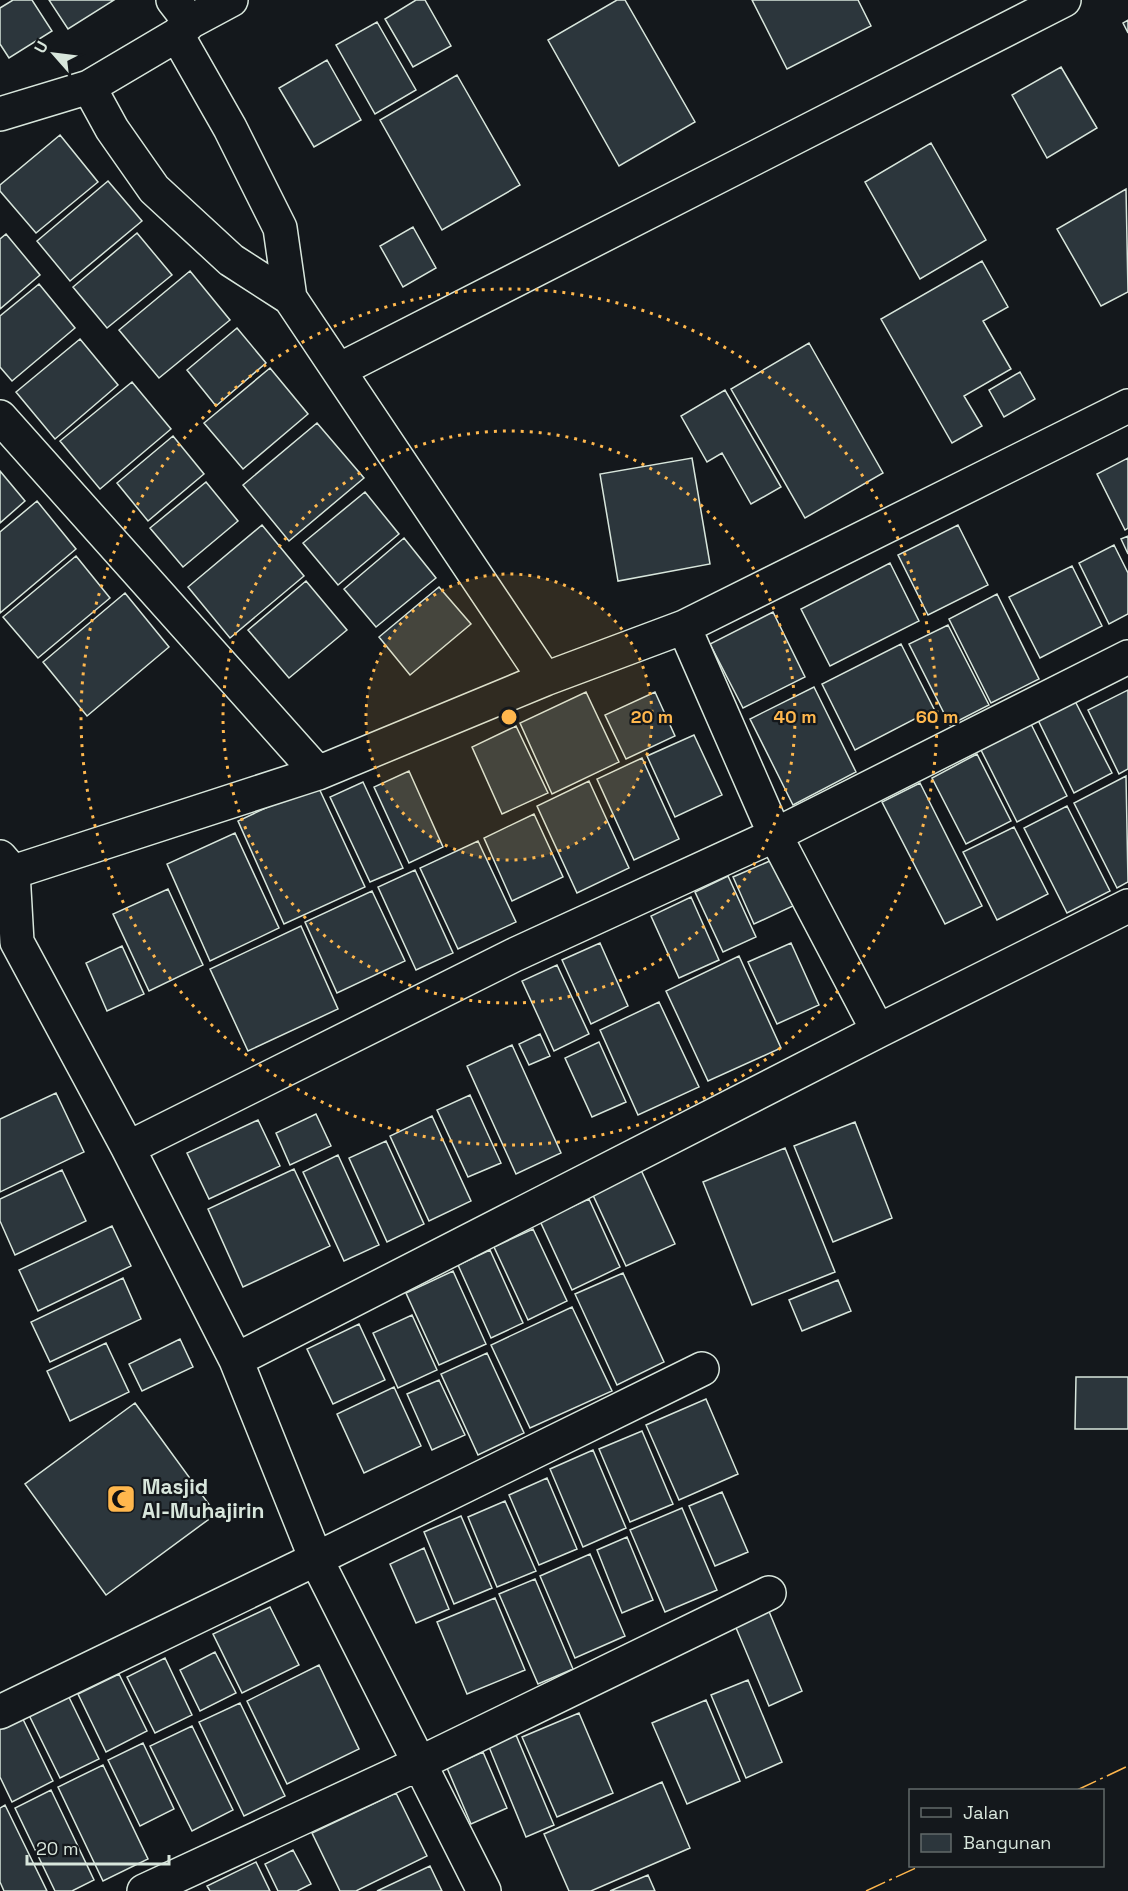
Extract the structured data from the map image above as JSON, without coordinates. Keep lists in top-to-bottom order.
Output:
{
  "places": {
    "mosque": ["Masjid Al-Muhajirin"]
  },
  "legend": ["Jalan", "Bangunan"],
  "scale_bar": "20 m",
  "north": "top left",
  "rings": ["20 m", "40 m", "60 m"]
}
